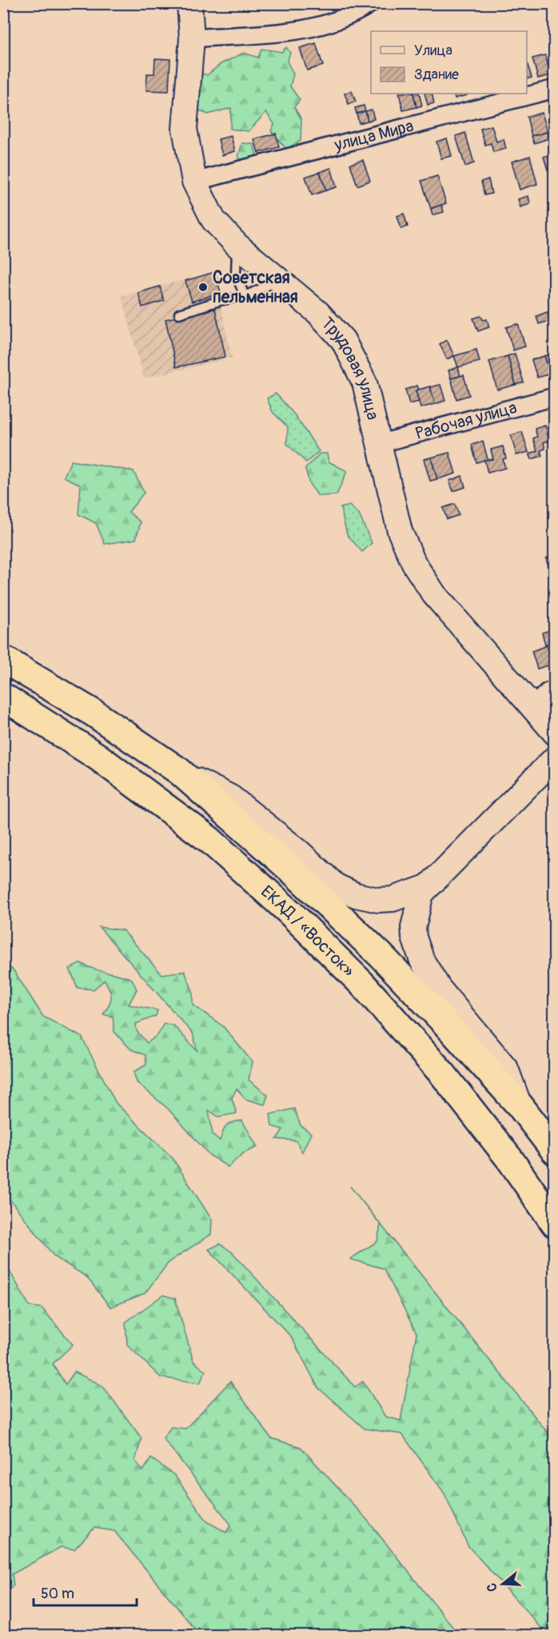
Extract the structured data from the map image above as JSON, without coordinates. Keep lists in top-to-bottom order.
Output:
{
  "streets": {
    "highway": ["ЕКАД / «Восток»"],
    "main road": ["Трудовая улица"],
    "street": ["улица Мира", "Рабочая улица"]
  },
  "crossings": [
    ["улица Мира", "Трудовая улица"],
    ["Трудовая улица", "Рабочая улица"]
  ],
  "places": ["Советская пельменная"],
  "legend": ["Улица", "Здание"],
  "scale_bar": "50 m",
  "north": "left"
}
